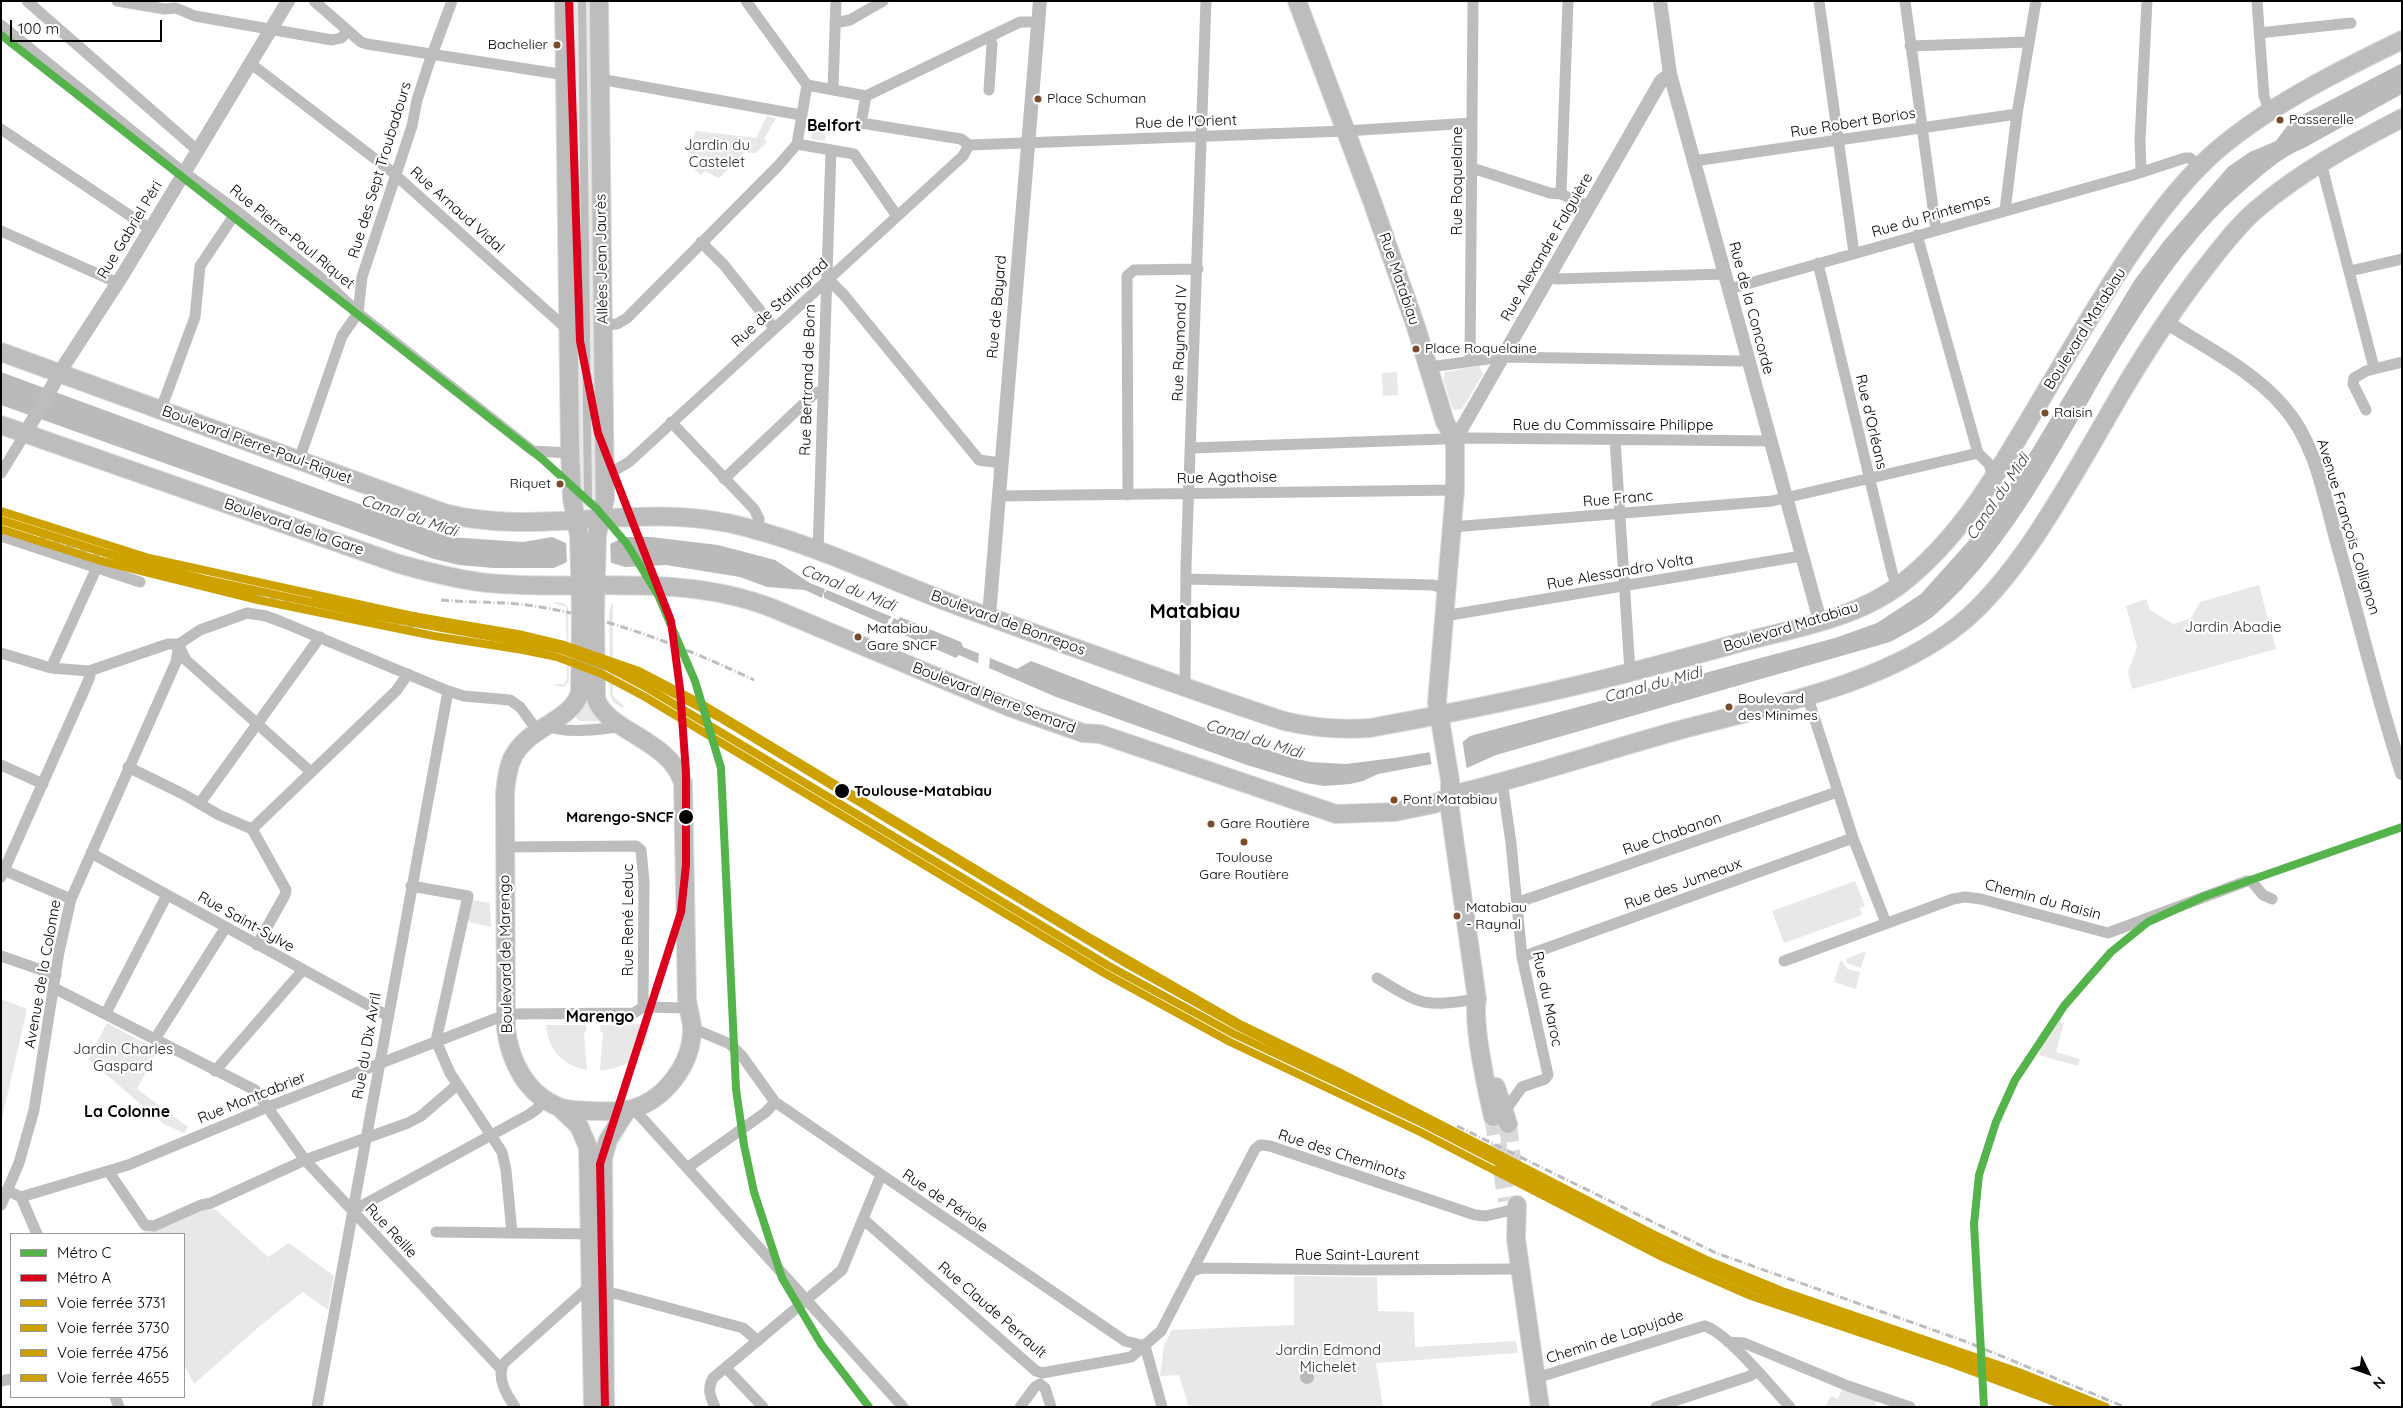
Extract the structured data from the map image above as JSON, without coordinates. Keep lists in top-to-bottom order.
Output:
{
  "streets": {
    "main road": [
      "Allées Jean Jaurès",
      "Rue Matabiau",
      "Boulevard Matabiau",
      "Boulevard Pierre-Paul-Riquet",
      "Boulevard de la Gare",
      "Boulevard de Bonrepos",
      "Boulevard Pierre Semard",
      "Boulevard de Marengo"
    ],
    "street": [
      "Rue de l'Orient",
      "Rue Robert Borios",
      "Rue des Sept Troubadours",
      "Rue Roquelaine",
      "Rue Arnaud Vidal",
      "Rue du Printemps",
      "Rue Gabriel Péri",
      "Rue Pierre-Paul Riquet",
      "Rue Alexandre Falguière",
      "Rue de Stalingrad",
      "Rue de Bayard",
      "Rue de la Concorde",
      "Rue Raymond IV",
      "Rue Bertrand de Born",
      "Rue d'Orléans",
      "Rue du Commissaire Philippe",
      "Rue Agathoise",
      "Rue Franc",
      "Avenue François Collignon",
      "Rue Alessandro Volta",
      "Rue Chabanon",
      "Rue des Jumeaux",
      "Chemin du Raisin",
      "Rue René Leduc",
      "Rue Saint-Sylve",
      "Avenue de la Colonne",
      "Rue du Maroc",
      "Rue du Dix Avril",
      "Rue Montcabrier",
      "Rue des Cheminots",
      "Rue de Périole",
      "Rue Reille",
      "Rue Saint-Laurent",
      "Rue Claude Perrault",
      "Chemin de Lapujade"
    ]
  },
  "crossings": [
    ["Rue de l'Orient", "Rue Roquelaine"],
    ["Rue de l'Orient", "Rue Matabiau"],
    ["Rue de l'Orient", "Rue de Stalingrad"],
    ["Rue de l'Orient", "Rue de Bayard"],
    ["Rue de l'Orient", "Rue Raymond IV"],
    ["Rue Robert Borios", "Rue de la Concorde"],
    ["Rue des Sept Troubadours", "Rue Arnaud Vidal"],
    ["Rue des Sept Troubadours", "Rue Pierre-Paul Riquet"],
    ["Rue des Sept Troubadours", "Boulevard Pierre-Paul-Riquet"],
    ["Rue Arnaud Vidal", "Rue Gabriel Péri"],
    ["Rue du Printemps", "Rue de la Concorde"],
    ["Rue du Printemps", "Boulevard Matabiau"],
    ["Rue du Printemps", "Rue d'Orléans"],
    ["Rue Gabriel Péri", "Rue Pierre-Paul Riquet"],
    ["Rue Gabriel Péri", "Boulevard Pierre-Paul-Riquet"],
    ["Rue Gabriel Péri", "Boulevard de la Gare"],
    ["Rue Alexandre Falguière", "Rue Matabiau"],
    ["Rue Alexandre Falguière", "Rue de la Concorde"],
    ["Rue Alexandre Falguière", "Rue du Commissaire Philippe"],
    ["Allées Jean Jaurès", "Rue de Stalingrad"],
    ["Allées Jean Jaurès", "Boulevard de la Gare"],
    ["Allées Jean Jaurès", "Boulevard de Bonrepos"],
    ["Allées Jean Jaurès", "Boulevard Pierre Semard"],
    ["Rue Matabiau", "Boulevard Matabiau"],
    ["Rue Matabiau", "Rue du Commissaire Philippe"],
    ["Rue Matabiau", "Rue Agathoise"],
    ["Rue Matabiau", "Rue Franc"],
    ["Rue Matabiau", "Rue Alessandro Volta"],
    ["Rue Matabiau", "Boulevard de Bonrepos"],
    ["Rue de Stalingrad", "Rue Bertrand de Born"],
    ["Rue de Bayard", "Rue Agathoise"],
    ["Rue de Bayard", "Boulevard de Bonrepos"],
    ["Rue de la Concorde", "Boulevard Matabiau"],
    ["Rue de la Concorde", "Rue du Commissaire Philippe"],
    ["Rue de la Concorde", "Rue Franc"],
    ["Rue de la Concorde", "Rue Alessandro Volta"],
    ["Boulevard Matabiau", "Rue d'Orléans"],
    ["Boulevard Matabiau", "Boulevard de Bonrepos"],
    ["Rue Raymond IV", "Rue du Commissaire Philippe"],
    ["Rue Raymond IV", "Rue Agathoise"],
    ["Rue Raymond IV", "Boulevard de Bonrepos"],
    ["Rue Bertrand de Born", "Boulevard de Bonrepos"],
    ["Rue d'Orléans", "Rue Franc"],
    ["Boulevard Pierre-Paul-Riquet", "Boulevard de Bonrepos"],
    ["Boulevard de la Gare", "Boulevard Pierre Semard"],
    ["Rue Chabanon", "Rue du Maroc"],
    ["Rue des Jumeaux", "Rue du Maroc"],
    ["Rue René Leduc", "Boulevard de Marengo"],
    ["Rue Saint-Sylve", "Avenue de la Colonne"],
    ["Rue Saint-Sylve", "Rue du Dix Avril"],
    ["Boulevard de Marengo", "Rue Montcabrier"],
    ["Boulevard de Marengo", "Rue de Périole"],
    ["Avenue de la Colonne", "Rue Reille"],
    ["Rue du Dix Avril", "Rue Montcabrier"],
    ["Rue du Dix Avril", "Rue Reille"],
    ["Rue Montcabrier", "Rue Reille"],
    ["Rue des Cheminots", "Rue de Périole"],
    ["Rue des Cheminots", "Rue Saint-Laurent"],
    ["Rue des Cheminots", "Rue Claude Perrault"],
    ["Rue de Périole", "Rue Claude Perrault"]
  ],
  "districts": [
    "Belfort",
    "Matabiau",
    "Marengo",
    "La Colonne"
  ],
  "water": ["Canal du Midi"],
  "parks": [
    "Jardin du Castelet",
    "Jardin Abadie",
    "Jardin Charles Gaspard",
    "Jardin Edmond Michelet"
  ],
  "places": [
    "Bachelier",
    "Place Schuman",
    "Passerelle",
    "Place Roquelaine",
    "Raisin",
    "Riquet",
    "Matabiau Gare SNCF",
    "Boulevard des Minimes",
    "Toulouse-Matabiau",
    "Pont Matabiau",
    "Marengo-SNCF",
    "Gare Routière",
    "Toulouse Gare Routière",
    "Matabiau - Raynal"
  ],
  "lines": [
    "metro line A",
    "metro line C",
    "rail line 3730",
    "rail line 3731",
    "rail line 4756",
    "rail line 4655"
  ],
  "legend": [
    "Métro C",
    "Métro A",
    "Voie ferrée 3731",
    "Voie ferrée 3730",
    "Voie ferrée 4756",
    "Voie ferrée 4655"
  ],
  "scale_bar": "100 m",
  "north": "bottom right"
}
